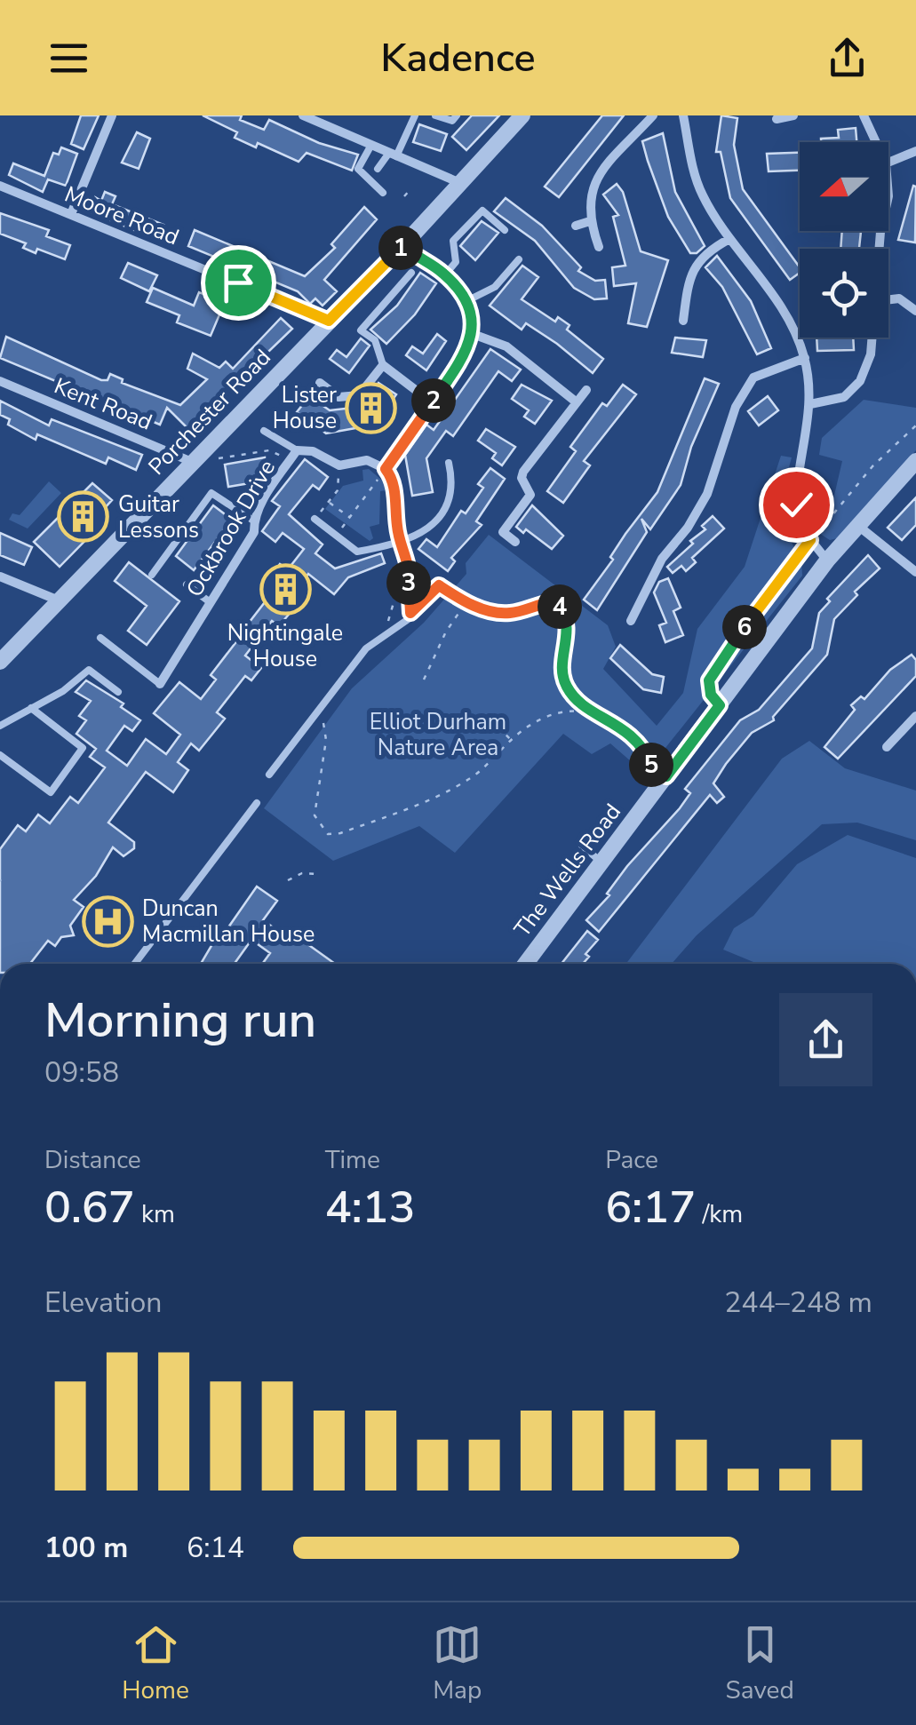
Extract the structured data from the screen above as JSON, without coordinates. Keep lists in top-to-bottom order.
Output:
{
  "streets": {
    "street": [
      "Moore Road",
      "Kent Road",
      "Porchester Road",
      "Ockbrook Drive",
      "The Wells Road"
    ]
  },
  "crossings": [
    ["Moore Road", "Porchester Road"],
    ["Kent Road", "Porchester Road"]
  ],
  "parks": ["Elliot Durham Nature Area"],
  "places": {
    "building": ["Lister House", "Guitar Lessons", "Nightingale House"],
    "hospital": ["Duncan Macmillan House"]
  },
  "north": "left",
  "page": {
    "header": "Kadence",
    "pins": [
      "1",
      "2",
      "3",
      "4",
      "6",
      "5"
    ],
    "heading": ["Morning run", "09:58"],
    "stats": [
      ["Distance", "0.67 km"],
      ["Time", "4:13"],
      ["Pace", "6:17 /km"]
    ],
    "chart": ["Elevation", "244–248 m"],
    "list": [
      {
        "name": "100 m",
        "note": "6:14"
      }
    ],
    "tabs": ["Home", "Map", "Saved"]
  }
}
